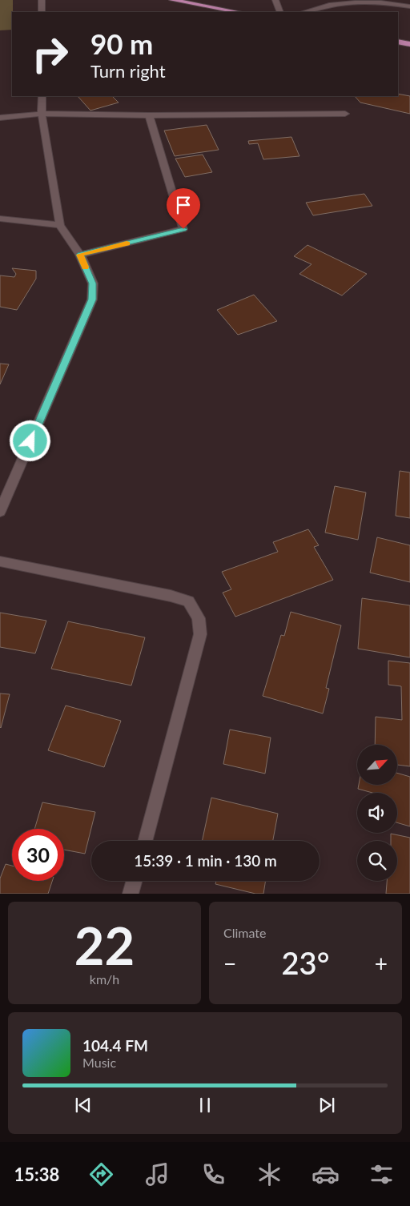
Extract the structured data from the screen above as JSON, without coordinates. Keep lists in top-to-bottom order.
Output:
{
  "north": "top right",
  "page": {
    "turn": ["90 m", "Turn right"],
    "limit": "30",
    "trip": "15:39 · 1 min · 130 m",
    "tile": [
      ["22", "km/h"],
      "Climate"
    ],
    "heat": ["−", "23°", "+"],
    "song": ["104.4 FM", "Music"],
    "tabs": "15:38"
  }
}
